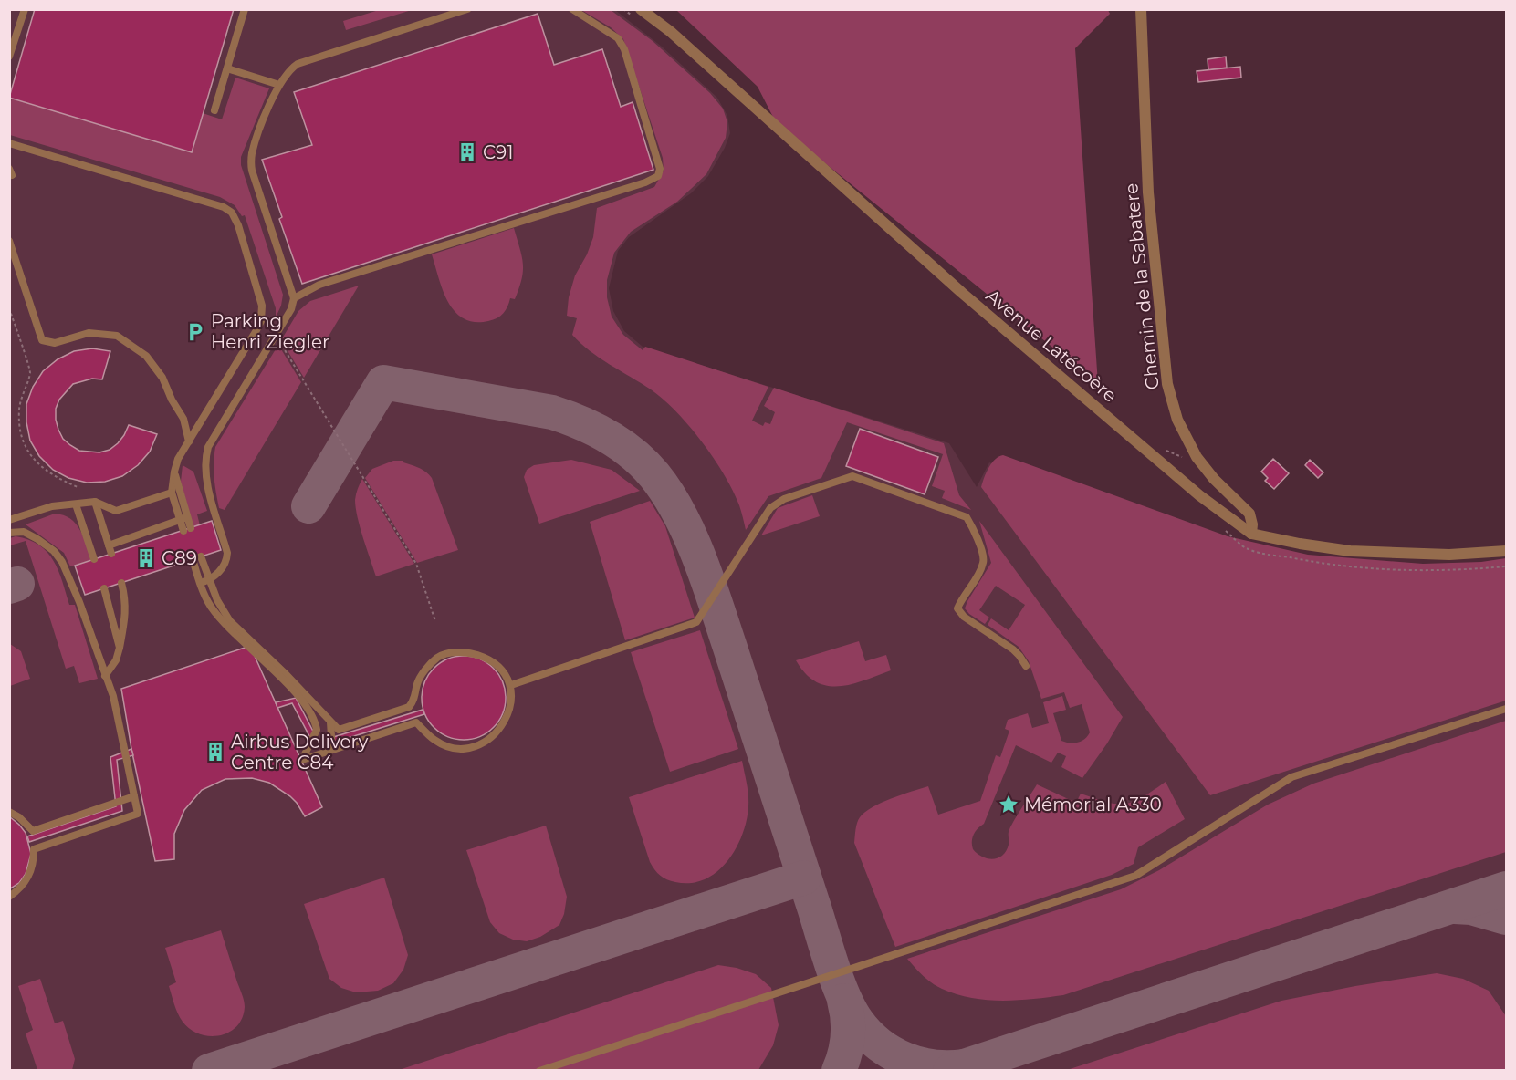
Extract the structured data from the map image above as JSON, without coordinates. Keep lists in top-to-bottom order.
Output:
{
  "streets": {
    "street": ["Chemin de la Sabatere", "Avenue Latécoère"]
  },
  "crossings": [
    ["Chemin de la Sabatere", "Avenue Latécoère"]
  ],
  "places": {
    "building": ["C91", "C89", "Airbus Delivery Centre C84"],
    "parking": ["Parking Henri Ziegler"],
    "place": ["Mémorial A330"]
  }
}
